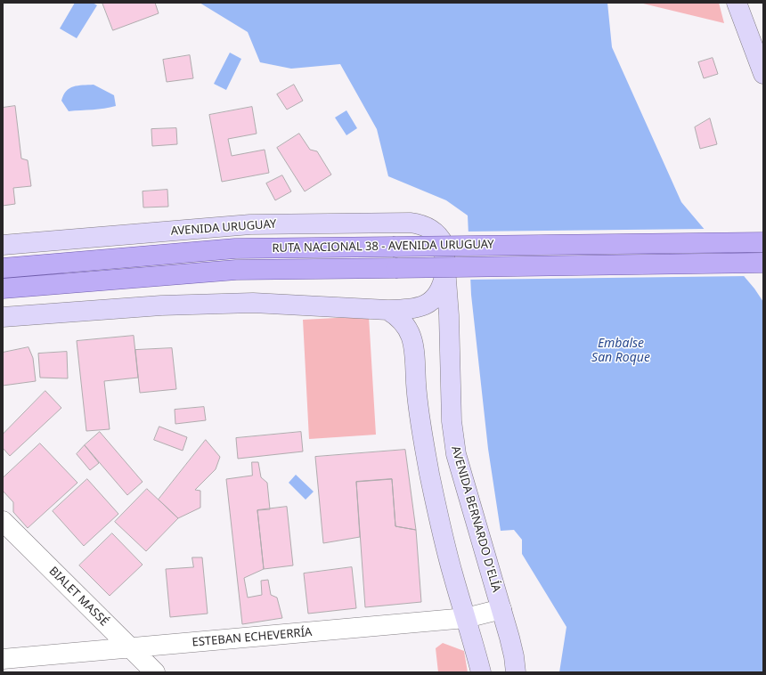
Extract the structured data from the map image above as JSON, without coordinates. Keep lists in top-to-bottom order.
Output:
{
  "streets": {
    "main road": ["AVENIDA URUGUAY", "RUTA NACIONAL 38 - AVENIDA URUGUAY", "AVENIDA BERNARDO D'ELÍA"],
    "street": ["BIALET MASSÉ", "ESTEBAN ECHEVERRÍA"]
  },
  "crossings": [
    ["AVENIDA URUGUAY", "AVENIDA BERNARDO D'ELÍA"],
    ["AVENIDA BERNARDO D'ELÍA", "ESTEBAN ECHEVERRÍA"],
    ["BIALET MASSÉ", "ESTEBAN ECHEVERRÍA"]
  ],
  "water": ["Embalse San Roque"]
}
